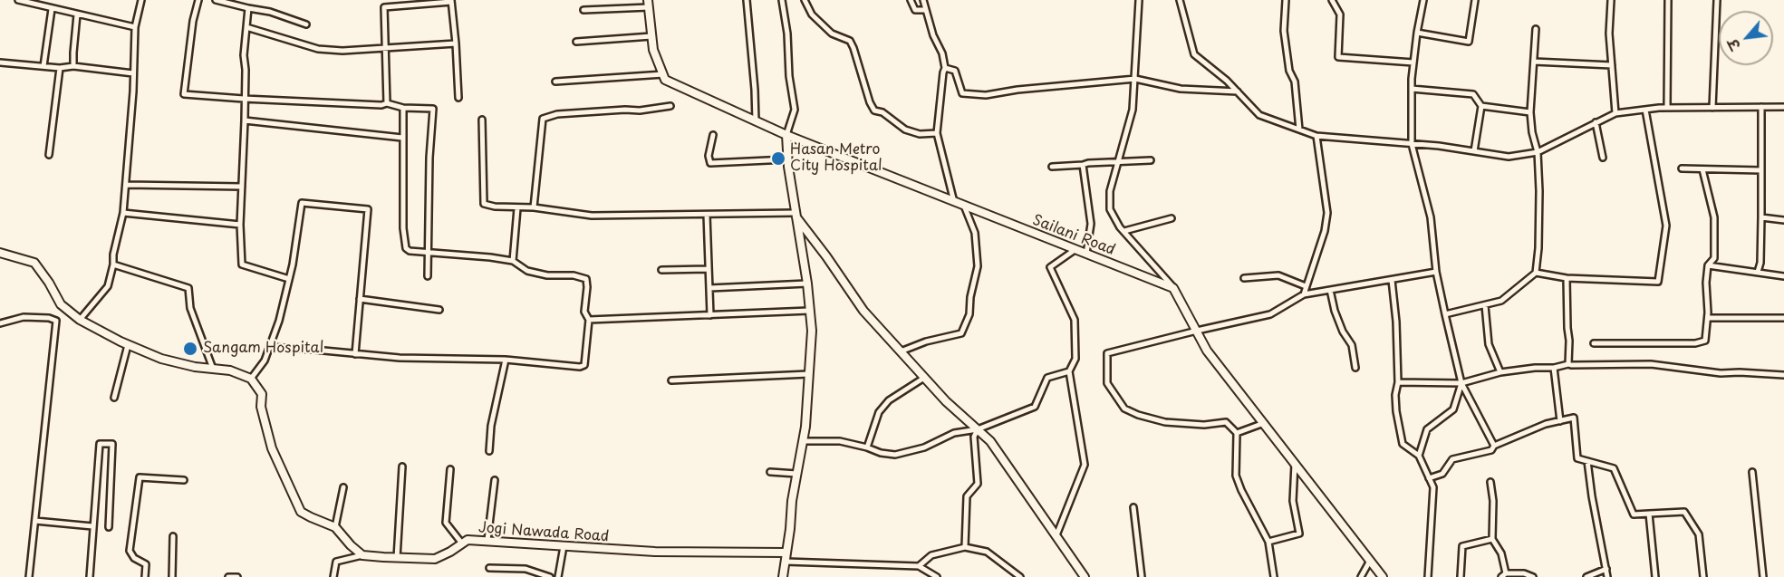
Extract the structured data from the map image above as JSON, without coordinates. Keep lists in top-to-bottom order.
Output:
{
  "streets": {
    "street": ["Sailani Road", "Jogi Nawada Road"]
  },
  "places": ["Hasan Metro City Hospital", "Sangam Hospital"],
  "north": "bottom left"
}
